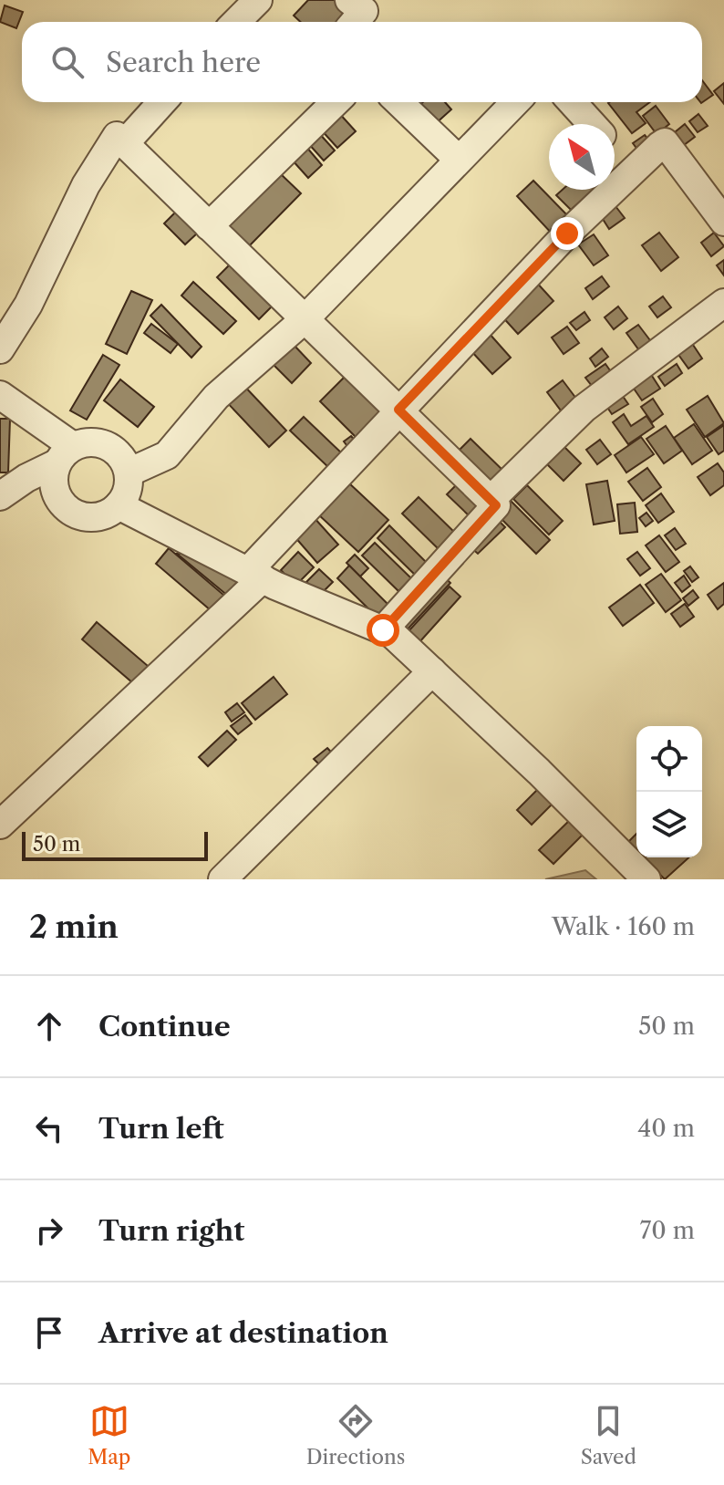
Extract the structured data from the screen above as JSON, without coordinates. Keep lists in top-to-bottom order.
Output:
{
  "scale_bar": "50 m",
  "north": "top left",
  "page": {
    "search": "Search here",
    "scale": "50 m",
    "heading": ["2 min", "Walk · 160 m"],
    "list": [
      ["Continue", "50 m"],
      ["Turn left", "40 m"],
      ["Turn right", "70 m"],
      "Arrive at destination"
    ],
    "nav": ["Map", "Directions", "Saved"]
  }
}
